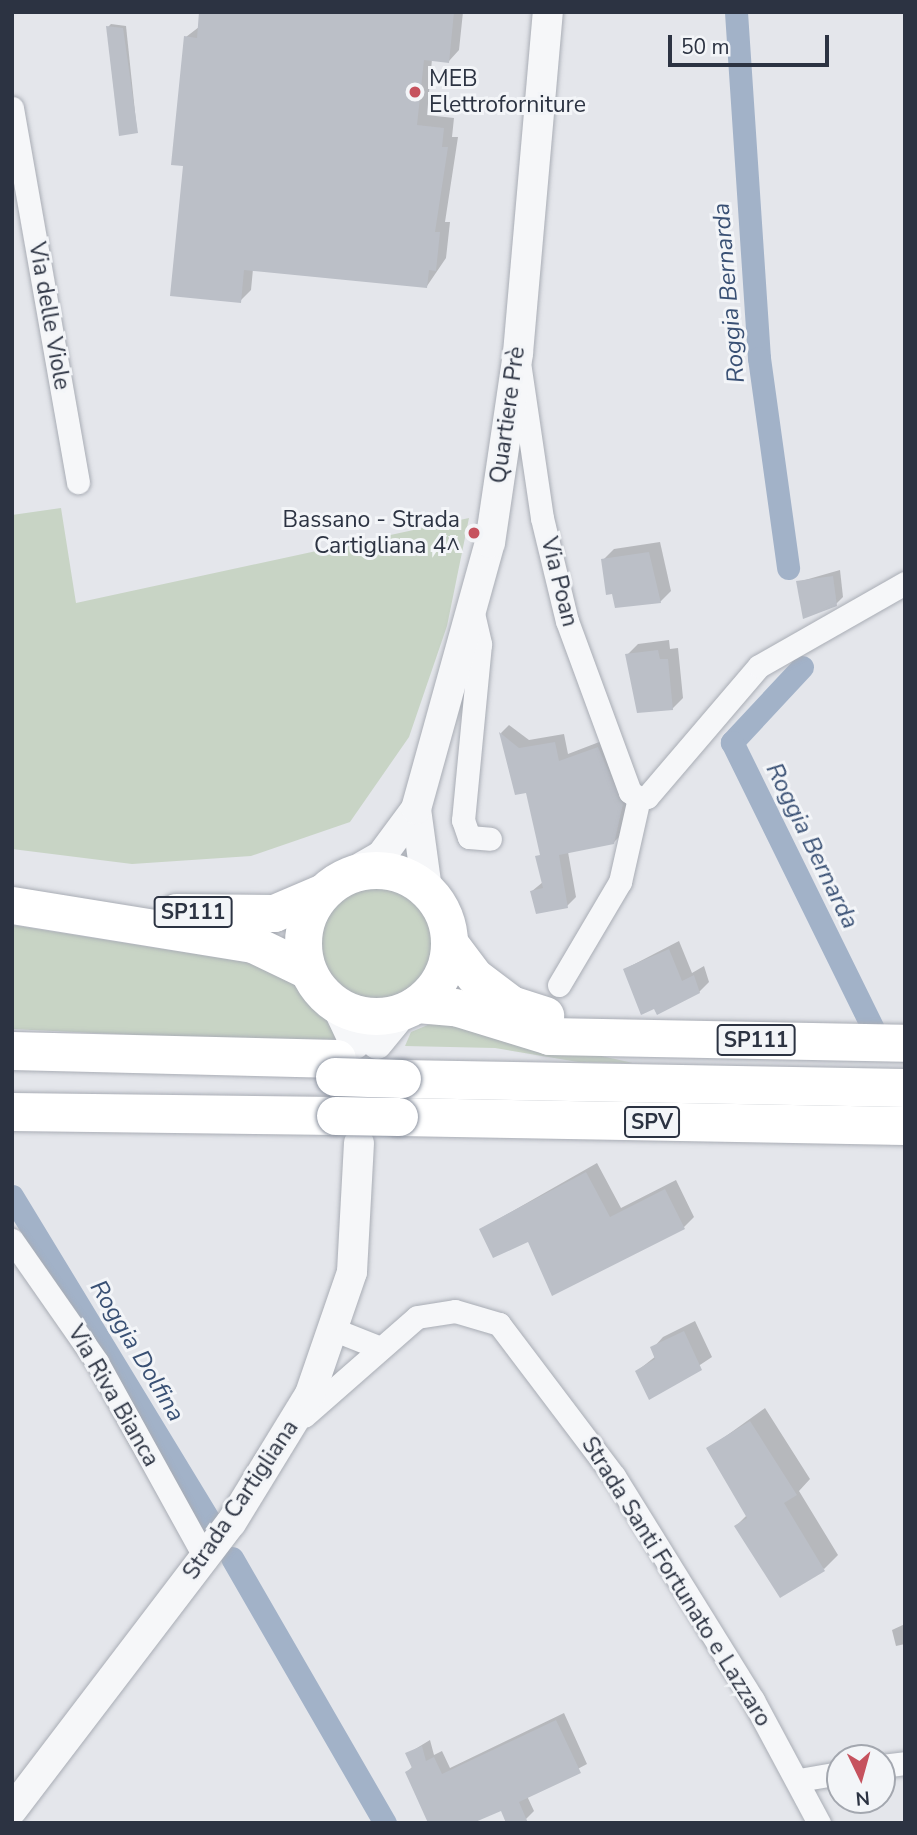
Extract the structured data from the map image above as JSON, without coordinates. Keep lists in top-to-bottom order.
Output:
{
  "streets": {
    "highway": ["SPV"],
    "main road": ["SP111"],
    "street": [
      "Via delle Viole",
      "Quartiere Prè",
      "Via Poan",
      "Via Riva Bianca",
      "Strada Cartigliana",
      "Strada Santi Fortunato e Lazzaro"
    ]
  },
  "crossings": [
    ["Quartiere Prè", "Via Poan"],
    ["Quartiere Prè", "SP111"],
    ["SPV", "Strada Cartigliana"],
    ["Via Riva Bianca", "Strada Cartigliana"],
    ["Strada Cartigliana", "Strada Santi Fortunato e Lazzaro"]
  ],
  "water": ["Roggia Bernarda", "Roggia Dolfina"],
  "places": ["MEB Elettroforniture", "Bassano - Strada Cartigliana 4^"],
  "scale_bar": "50 m",
  "north": "bottom"
}
